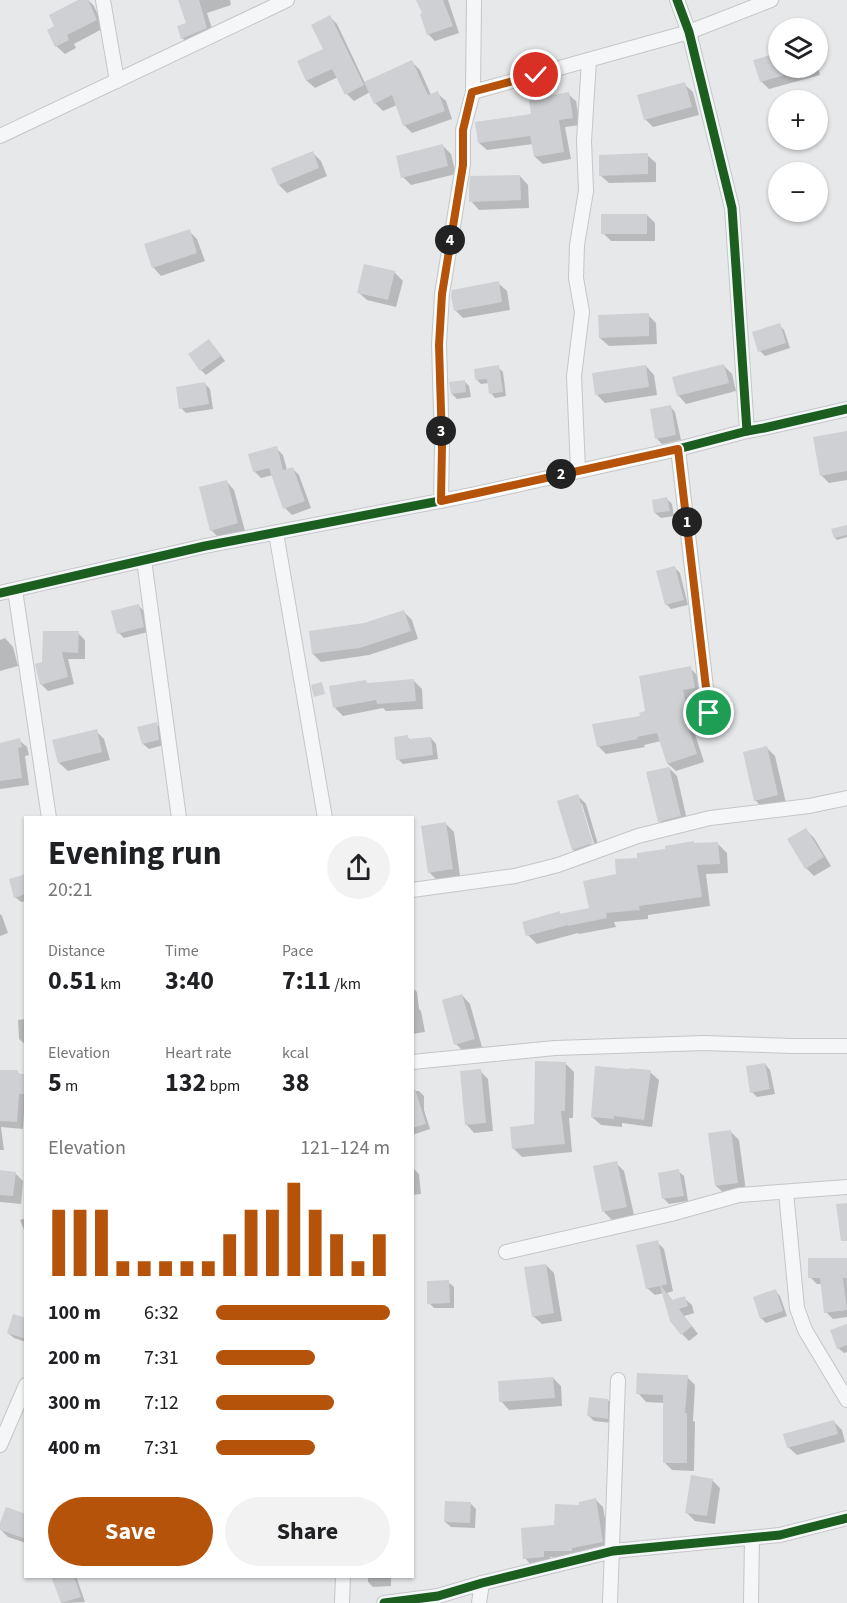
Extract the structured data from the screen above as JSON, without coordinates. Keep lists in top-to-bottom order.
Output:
{
  "page": {
    "map_buttons": ["+", "−"],
    "pins": [
      "4",
      "3",
      "2",
      "1"
    ],
    "heading": ["Evening run", "20:21"],
    "stats": [
      ["Distance", "0.51 km"],
      ["Time", "3:40"],
      ["Pace", "7:11 /km"],
      ["Elevation", "5 m"],
      ["Heart rate", "132 bpm"],
      ["kcal", "38"]
    ],
    "chart": ["Elevation", "121–124 m"],
    "list": [
      {
        "name": "100 m",
        "note": "6:32"
      },
      {
        "name": "200 m",
        "note": "7:31"
      },
      {
        "name": "300 m",
        "note": "7:12"
      },
      {
        "name": "400 m",
        "note": "7:31"
      }
    ],
    "buttons": ["Save", "Share"]
  }
}
